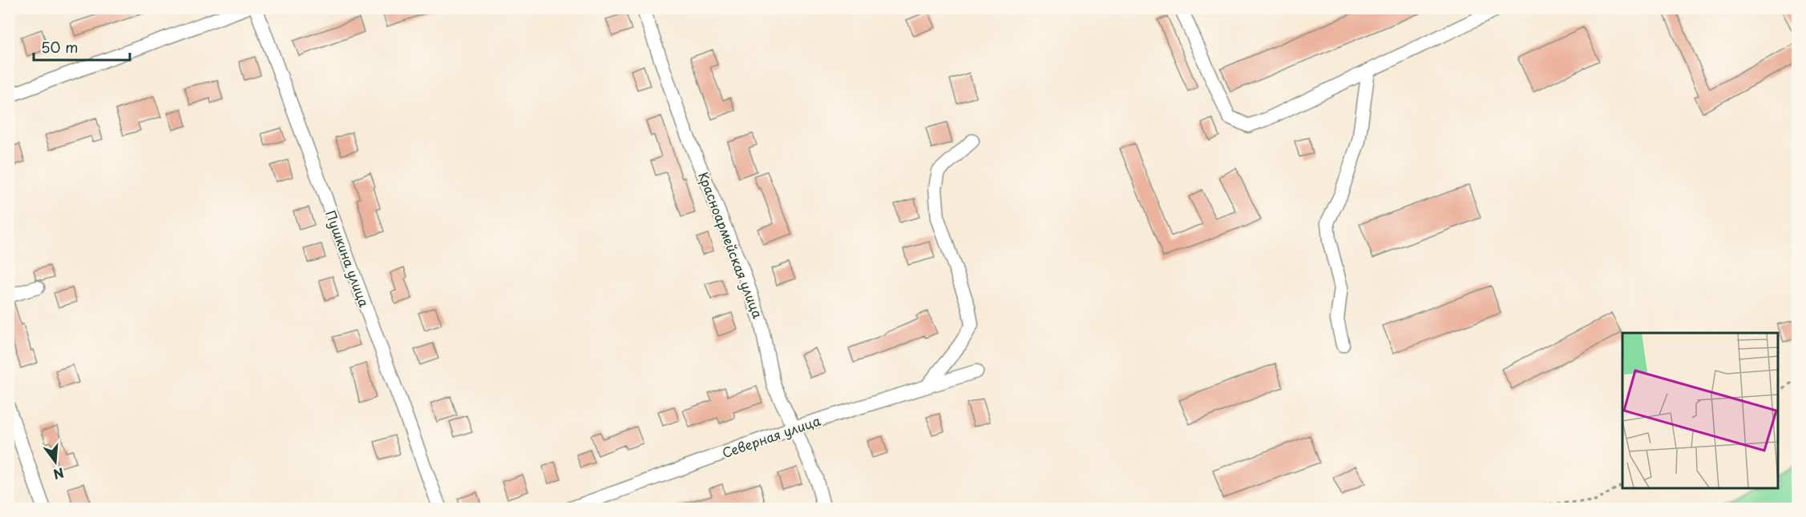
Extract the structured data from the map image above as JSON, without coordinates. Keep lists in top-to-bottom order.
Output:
{
  "streets": {
    "street": ["Красноармейская улица", "Пушкина улица", "Северная улица"]
  },
  "crossings": [
    ["Красноармейская улица", "Северная улица"]
  ],
  "scale_bar": "50 m",
  "north": "bottom"
}
